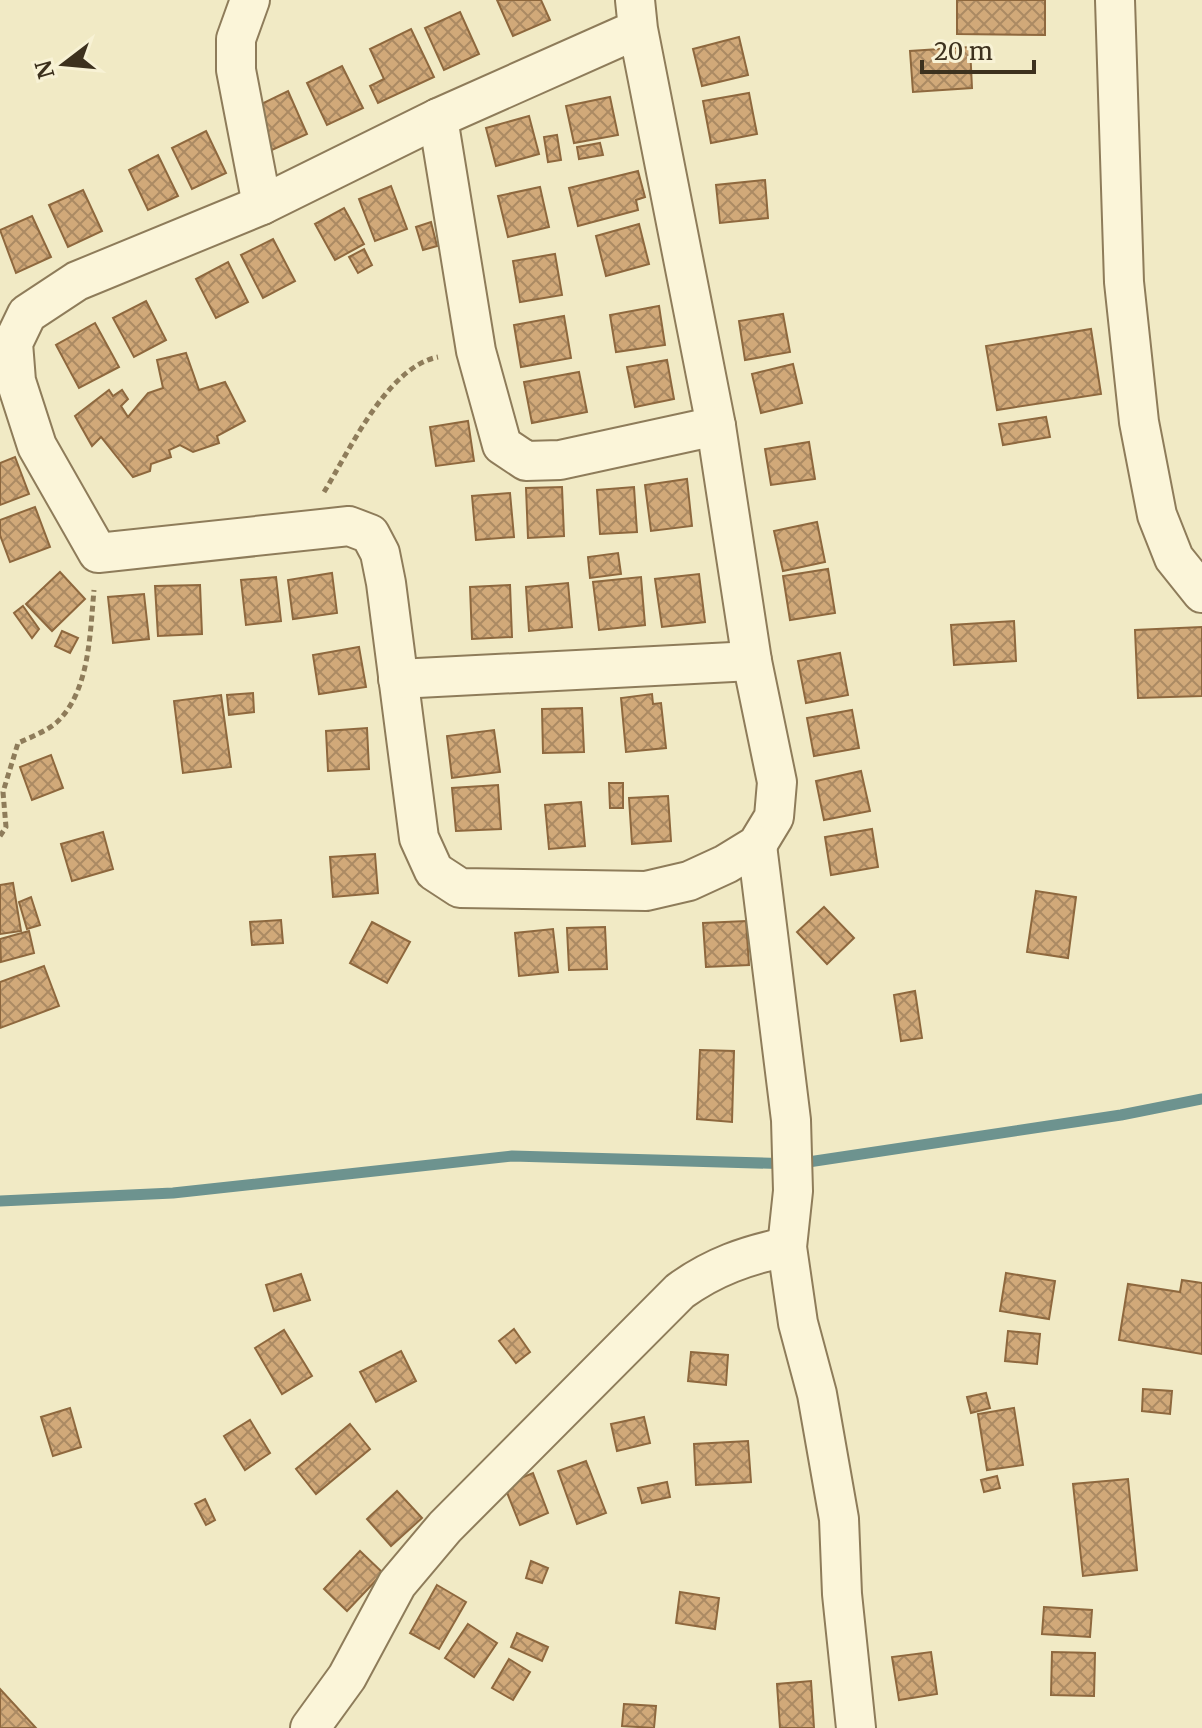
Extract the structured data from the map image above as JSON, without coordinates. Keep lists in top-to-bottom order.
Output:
{
  "scale_bar": "20 m",
  "north": "left"
}
